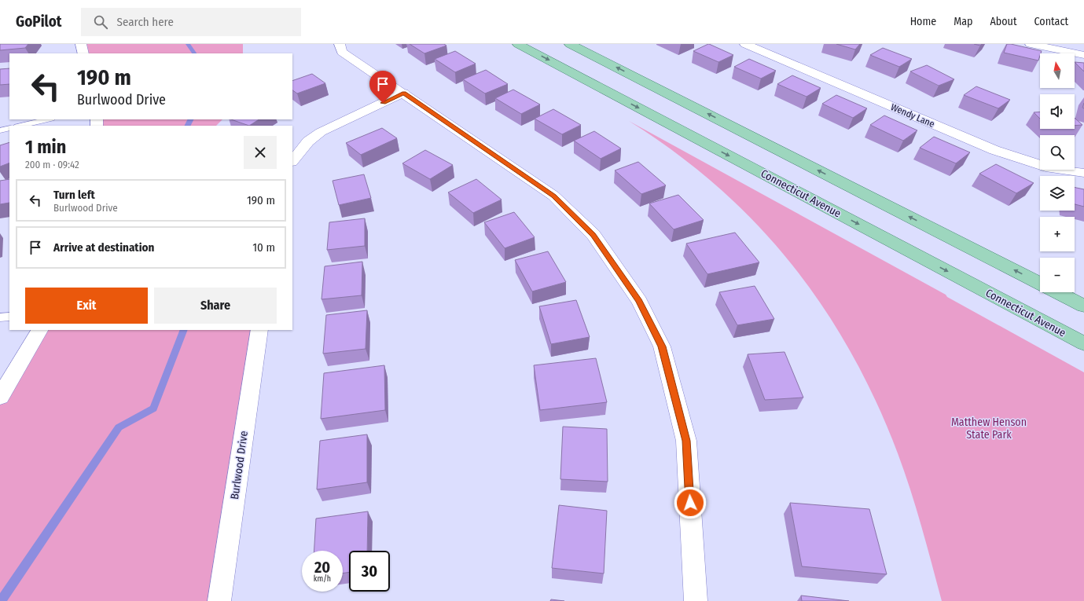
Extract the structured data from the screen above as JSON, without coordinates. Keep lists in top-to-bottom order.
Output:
{
  "streets": {
    "main road": ["Connecticut Avenue"],
    "street": ["Wendy Lane", "Burlwood Drive"]
  },
  "parks": ["Matthew Henson State Park"],
  "north": "top",
  "page": {
    "header": "GoPilot",
    "search": "Search here",
    "nav": [
      "Home",
      "Map",
      "About",
      "Contact"
    ],
    "map_buttons": ["+", "−"],
    "turn": ["190 m", "Burlwood Drive"],
    "heading": ["1 min", "200 m · 09:42"],
    "list": [
      {
        "name": "Turn left",
        "note": "Burlwood Drive",
        "value": "190 m"
      },
      {
        "name": "Arrive at destination",
        "value": "10 m"
      }
    ],
    "buttons": ["Exit", "Share"],
    "speed": "20 km/h",
    "limit": "30"
  }
}
